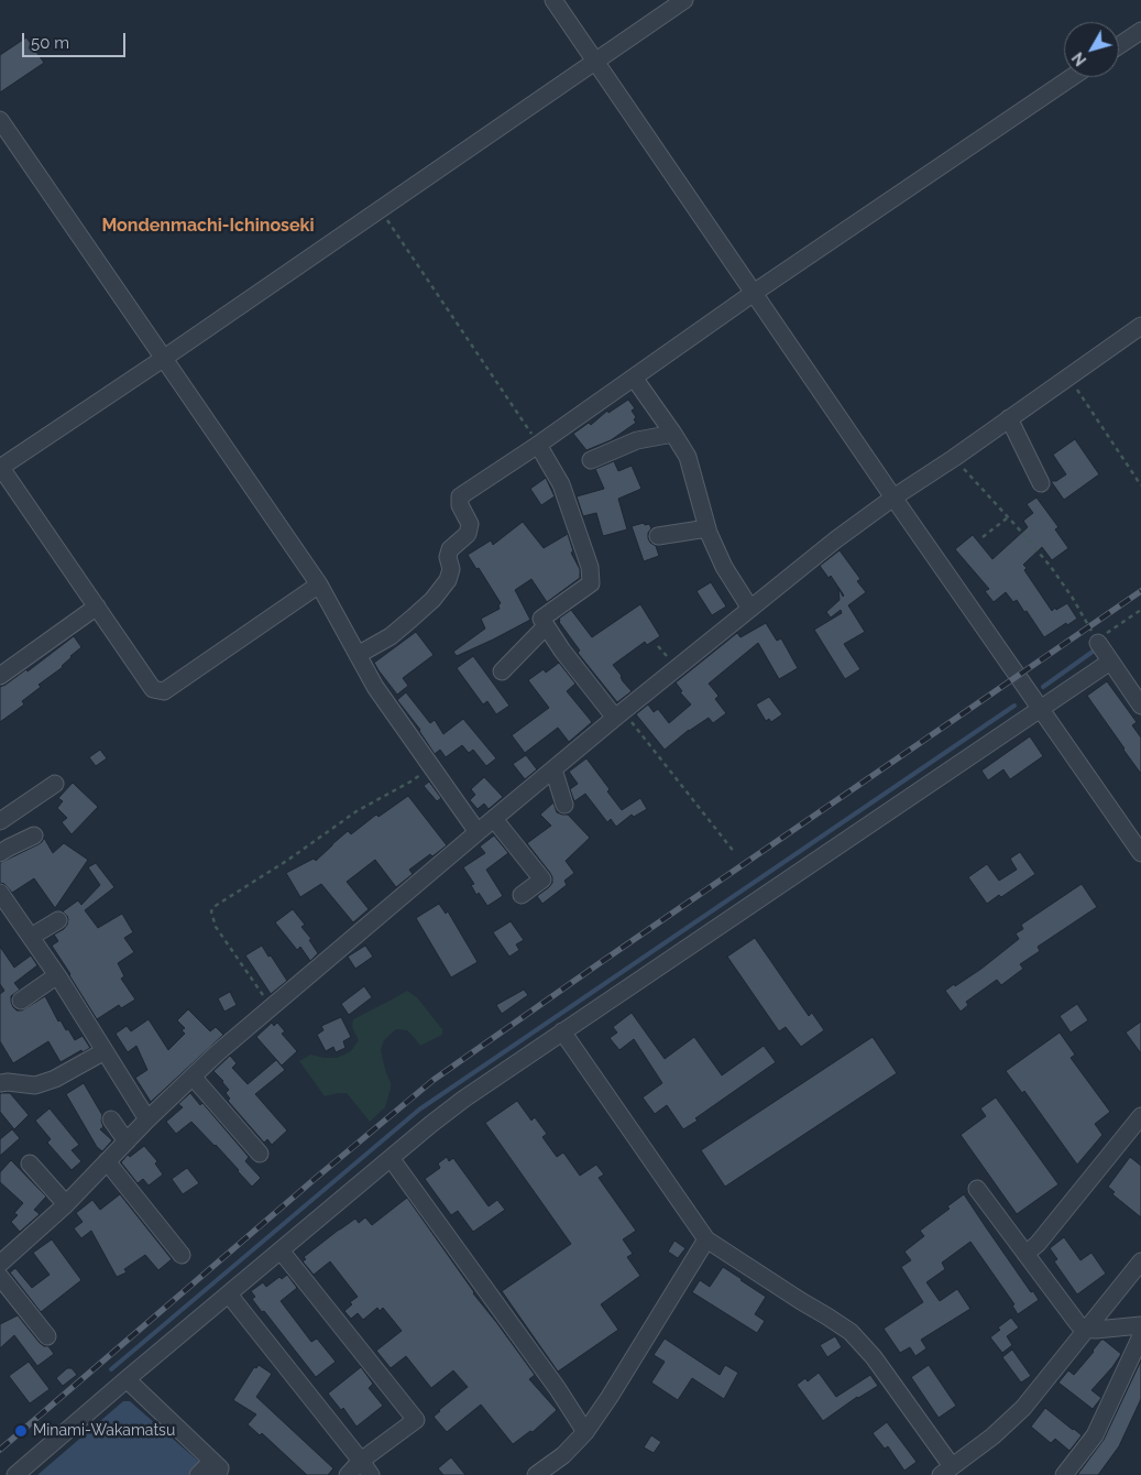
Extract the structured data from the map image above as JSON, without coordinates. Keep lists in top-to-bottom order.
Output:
{
  "districts": ["Mondenmachi-Ichinoseki"],
  "places": ["Minami-Wakamatsu"],
  "scale_bar": "50 m",
  "north": "bottom left"
}
